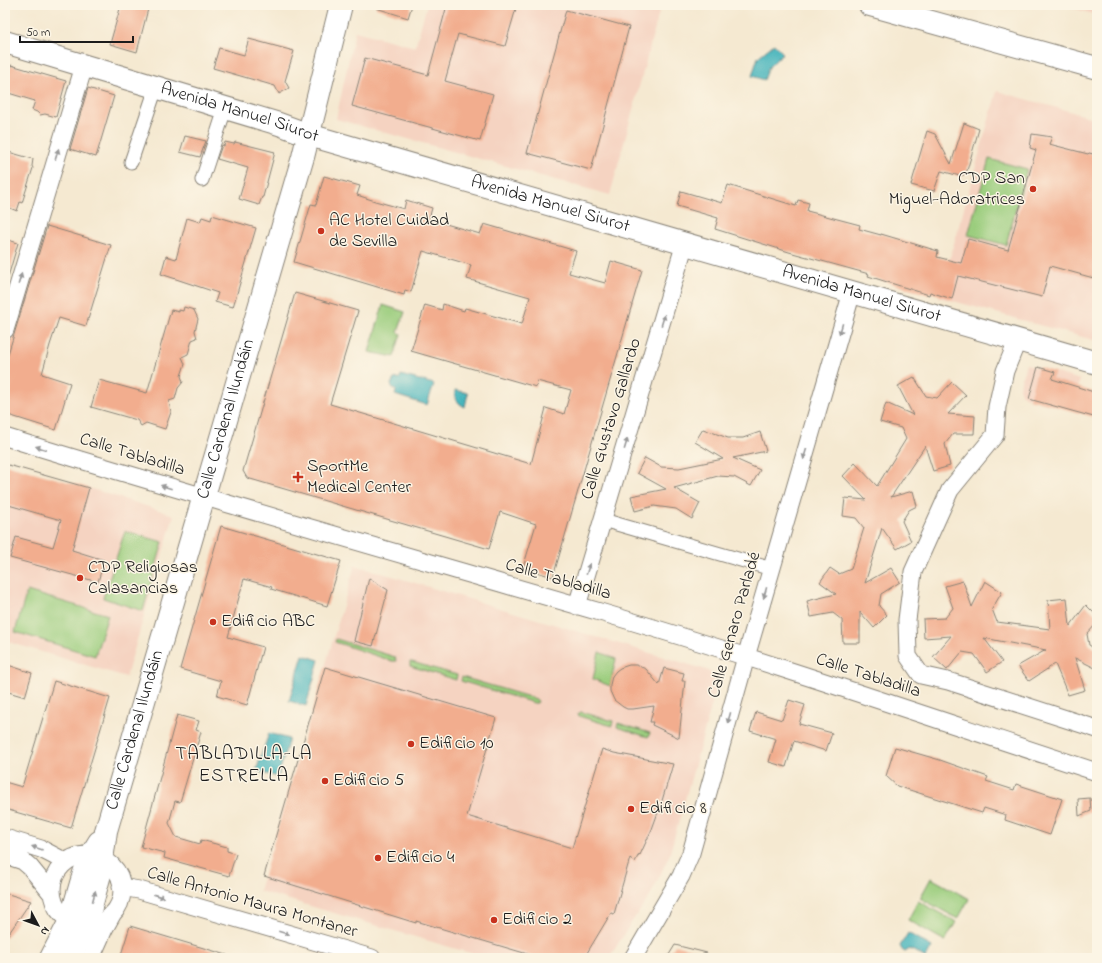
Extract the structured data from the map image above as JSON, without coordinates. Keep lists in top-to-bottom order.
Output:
{
  "streets": {
    "main road": ["Avenida Manuel Siurot", "Calle Cardenal Ilundáin"],
    "street": [
      "Calle Gustavo Gallardo",
      "Calle Tabladilla",
      "Calle Genaro Parladé",
      "Calle Antonio Maura Montaner"
    ]
  },
  "crossings": [
    ["Avenida Manuel Siurot", "Calle Cardenal Ilundáin"],
    ["Avenida Manuel Siurot", "Calle Gustavo Gallardo"],
    ["Avenida Manuel Siurot", "Calle Genaro Parladé"],
    ["Calle Cardenal Ilundáin", "Calle Tabladilla"],
    ["Calle Gustavo Gallardo", "Calle Tabladilla"],
    ["Calle Tabladilla", "Calle Genaro Parladé"]
  ],
  "one_way": ["Calle Gustavo Gallardo", "Calle Genaro Parladé", "Calle Antonio Maura Montaner"],
  "districts": ["TABLADILLA-LA ESTRELLA"],
  "places": {
    "other": [
      "CDP San Miguel-Adoratrices",
      "AC Hotel Cuidad de Sevilla",
      "CDP Religiosas Calasancias",
      "Edificio ABC",
      "Edificio 10",
      "Edificio 5",
      "Edificio 8",
      "Edificio 4",
      "Edificio 2"
    ],
    "health": ["SportMe Medical Center"]
  },
  "scale_bar": "50 m",
  "north": "bottom right"
}
